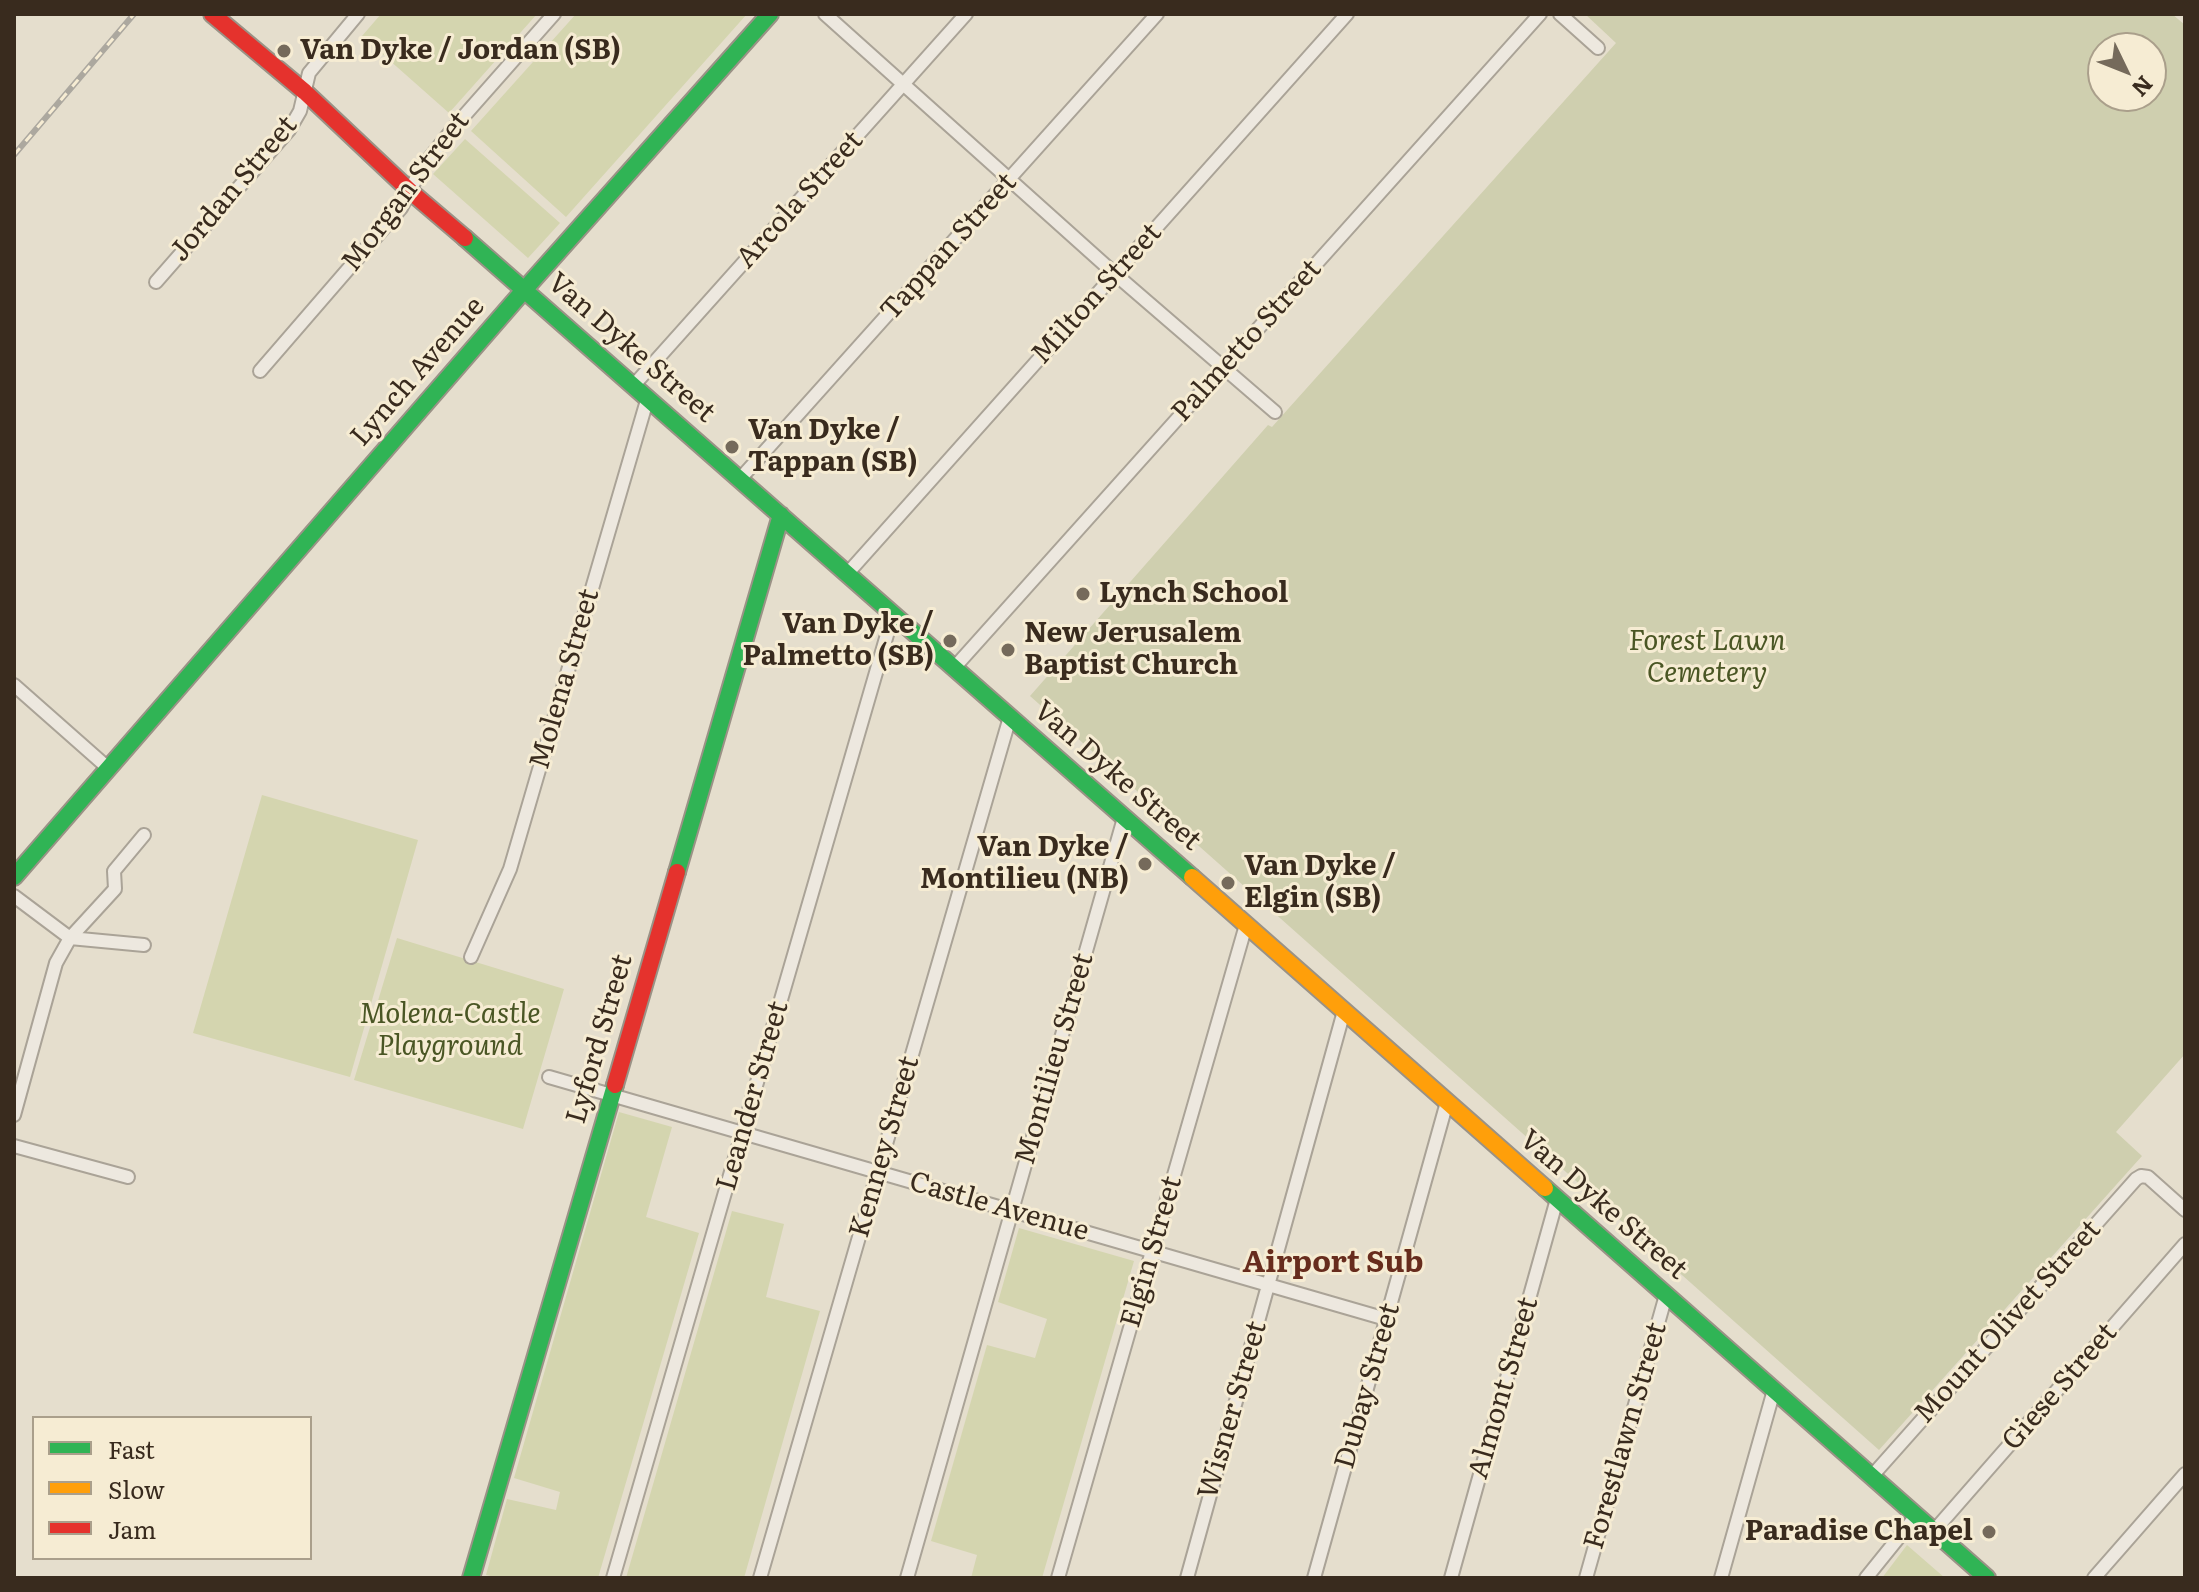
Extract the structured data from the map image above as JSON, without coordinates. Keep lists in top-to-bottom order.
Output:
{
  "streets": {
    "main road": ["Van Dyke Street", "Lynch Avenue", "Lyford Street"],
    "street": [
      "Jordan Street",
      "Morgan Street",
      "Arcola Street",
      "Tappan Street",
      "Milton Street",
      "Palmetto Street",
      "Molena Street",
      "Montilieu Street",
      "Leander Street",
      "Kenney Street",
      "Castle Avenue",
      "Elgin Street",
      "Mount Olivet Street",
      "Dubay Street",
      "Giese Street",
      "Almont Street",
      "Wisner Street",
      "Forestlawn Street"
    ]
  },
  "crossings": [
    ["Jordan Street", "Van Dyke Street"],
    ["Morgan Street", "Van Dyke Street"],
    ["Arcola Street", "Van Dyke Street"],
    ["Tappan Street", "Van Dyke Street"],
    ["Milton Street", "Van Dyke Street"],
    ["Palmetto Street", "Van Dyke Street"],
    ["Van Dyke Street", "Lynch Avenue"],
    ["Van Dyke Street", "Molena Street"],
    ["Van Dyke Street", "Lyford Street"],
    ["Van Dyke Street", "Montilieu Street"],
    ["Van Dyke Street", "Leander Street"],
    ["Van Dyke Street", "Kenney Street"],
    ["Van Dyke Street", "Elgin Street"],
    ["Van Dyke Street", "Mount Olivet Street"],
    ["Van Dyke Street", "Dubay Street"],
    ["Van Dyke Street", "Giese Street"],
    ["Van Dyke Street", "Almont Street"],
    ["Van Dyke Street", "Wisner Street"],
    ["Van Dyke Street", "Forestlawn Street"],
    ["Lyford Street", "Castle Avenue"],
    ["Montilieu Street", "Castle Avenue"],
    ["Leander Street", "Castle Avenue"],
    ["Kenney Street", "Castle Avenue"],
    ["Castle Avenue", "Elgin Street"],
    ["Castle Avenue", "Dubay Street"],
    ["Castle Avenue", "Wisner Street"]
  ],
  "districts": ["Airport Sub"],
  "parks": ["Forest Lawn Cemetery", "Molena-Castle Playground"],
  "places": [
    "Van Dyke / Jordan (SB)",
    "Van Dyke / Tappan (SB)",
    "Lynch School",
    "Van Dyke / Palmetto (SB)",
    "New Jerusalem Baptist Church",
    "Van Dyke / Montilieu (NB)",
    "Van Dyke / Elgin (SB)",
    "Paradise Chapel"
  ],
  "legend": ["Fast", "Slow", "Jam"],
  "north": "bottom right"
}
